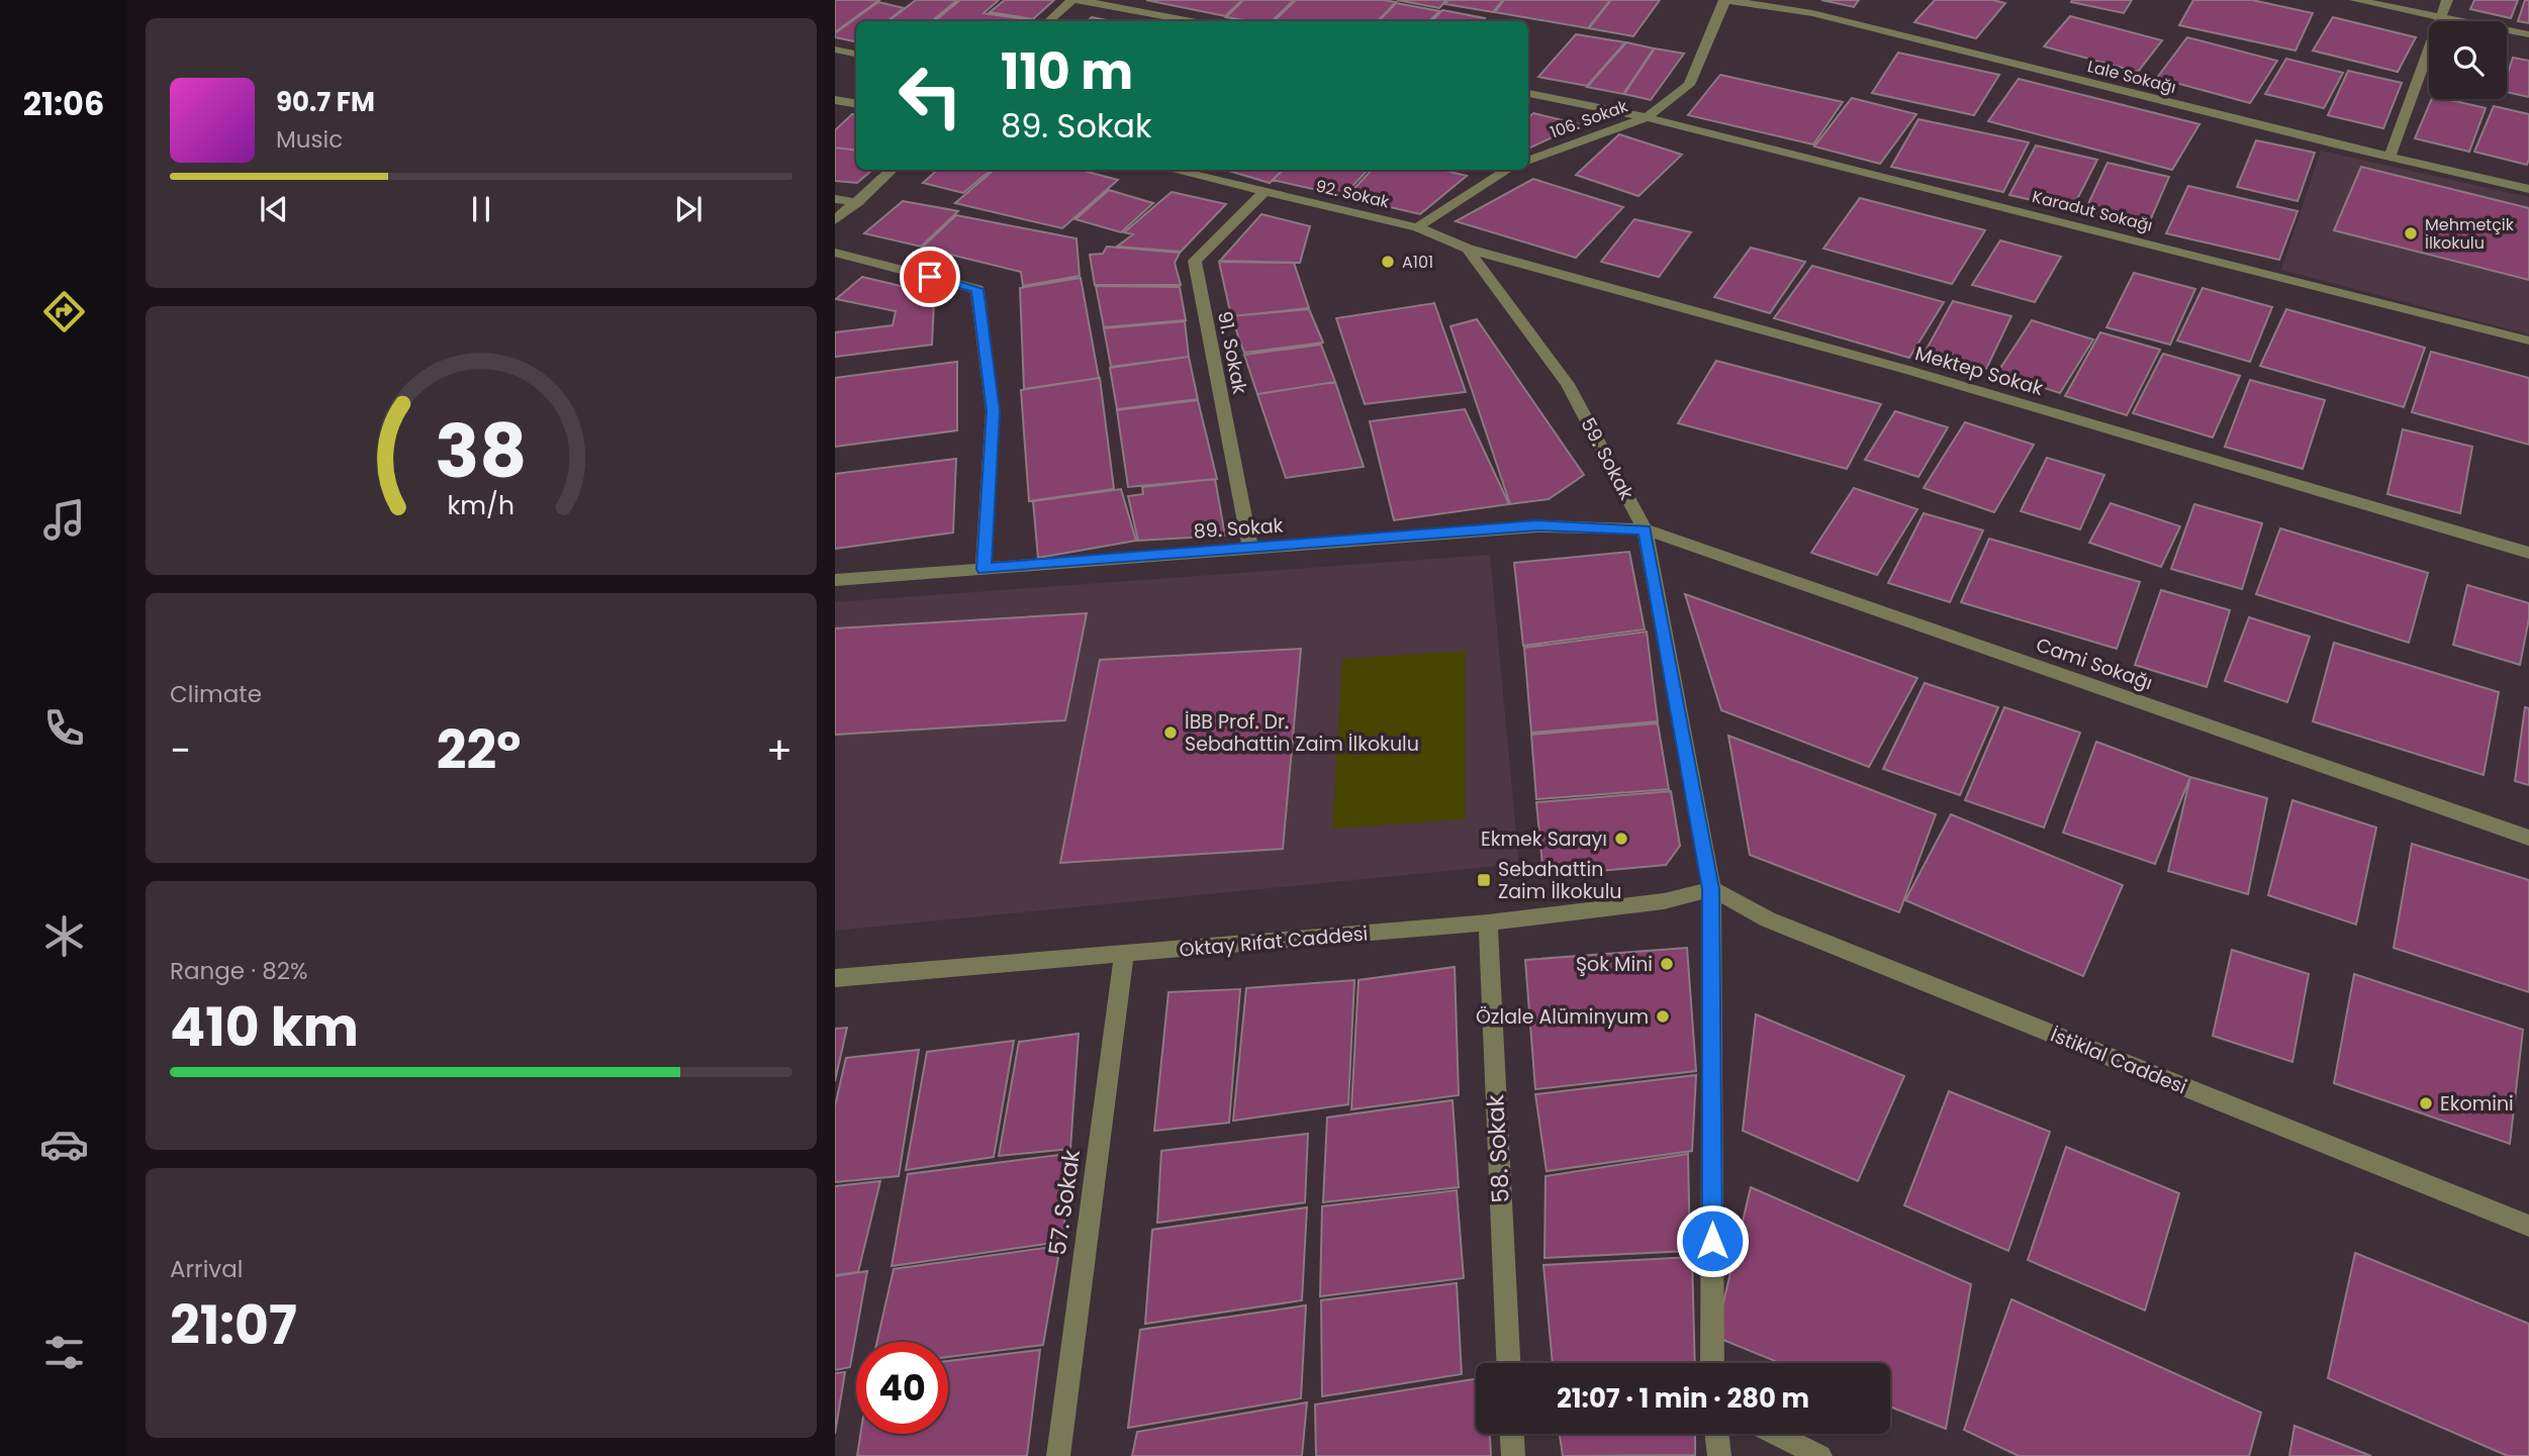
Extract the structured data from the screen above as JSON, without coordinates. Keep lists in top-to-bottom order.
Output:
{
  "streets": {
    "street": [
      "Lale Sokağı",
      "106. Sokak",
      "92. Sokak",
      "Karadut Sokağı",
      "91. Sokak",
      "Mektep Sokak",
      "59. Sokak",
      "89. Sokak",
      "Cami Sokağı",
      "Oktay Rıfat Caddesi",
      "İstiklal Caddesi",
      "58. Sokak",
      "57. Sokak"
    ]
  },
  "crossings": [
    ["Lale Sokağı", "106. Sokak"],
    ["106. Sokak", "Karadut Sokağı"],
    ["92. Sokak", "91. Sokak"],
    ["92. Sokak", "Mektep Sokak"],
    ["91. Sokak", "89. Sokak"],
    ["Mektep Sokak", "59. Sokak"],
    ["59. Sokak", "89. Sokak"],
    ["59. Sokak", "Cami Sokağı"],
    ["59. Sokak", "Oktay Rıfat Caddesi"],
    ["59. Sokak", "İstiklal Caddesi"],
    ["89. Sokak", "Cami Sokağı"],
    ["Oktay Rıfat Caddesi", "İstiklal Caddesi"],
    ["Oktay Rıfat Caddesi", "58. Sokak"],
    ["Oktay Rıfat Caddesi", "57. Sokak"]
  ],
  "places": {
    "other": [
      "Mehmetçik İlkokulu",
      "A101",
      "İBB Prof. Dr. Sebahattin Zaim İlkokulu",
      "Ekmek Sarayı",
      "Şok Mini",
      "Özlale Alüminyum",
      "Ekomini"
    ],
    "transit": ["Sebahattin Zaim İlkokulu"]
  },
  "page": {
    "tabs": "21:06",
    "turn": ["110 m", "89. Sokak"],
    "song": ["90.7 FM", "Music"],
    "tile": [
      "Climate",
      ["Range · 82%", "410 km"],
      ["Arrival", "21:07"]
    ],
    "heat": ["−", "22°", "+"],
    "limit": "40",
    "trip": "21:07 · 1 min · 280 m",
    "gauge": ["38", "km/h"]
  }
}
